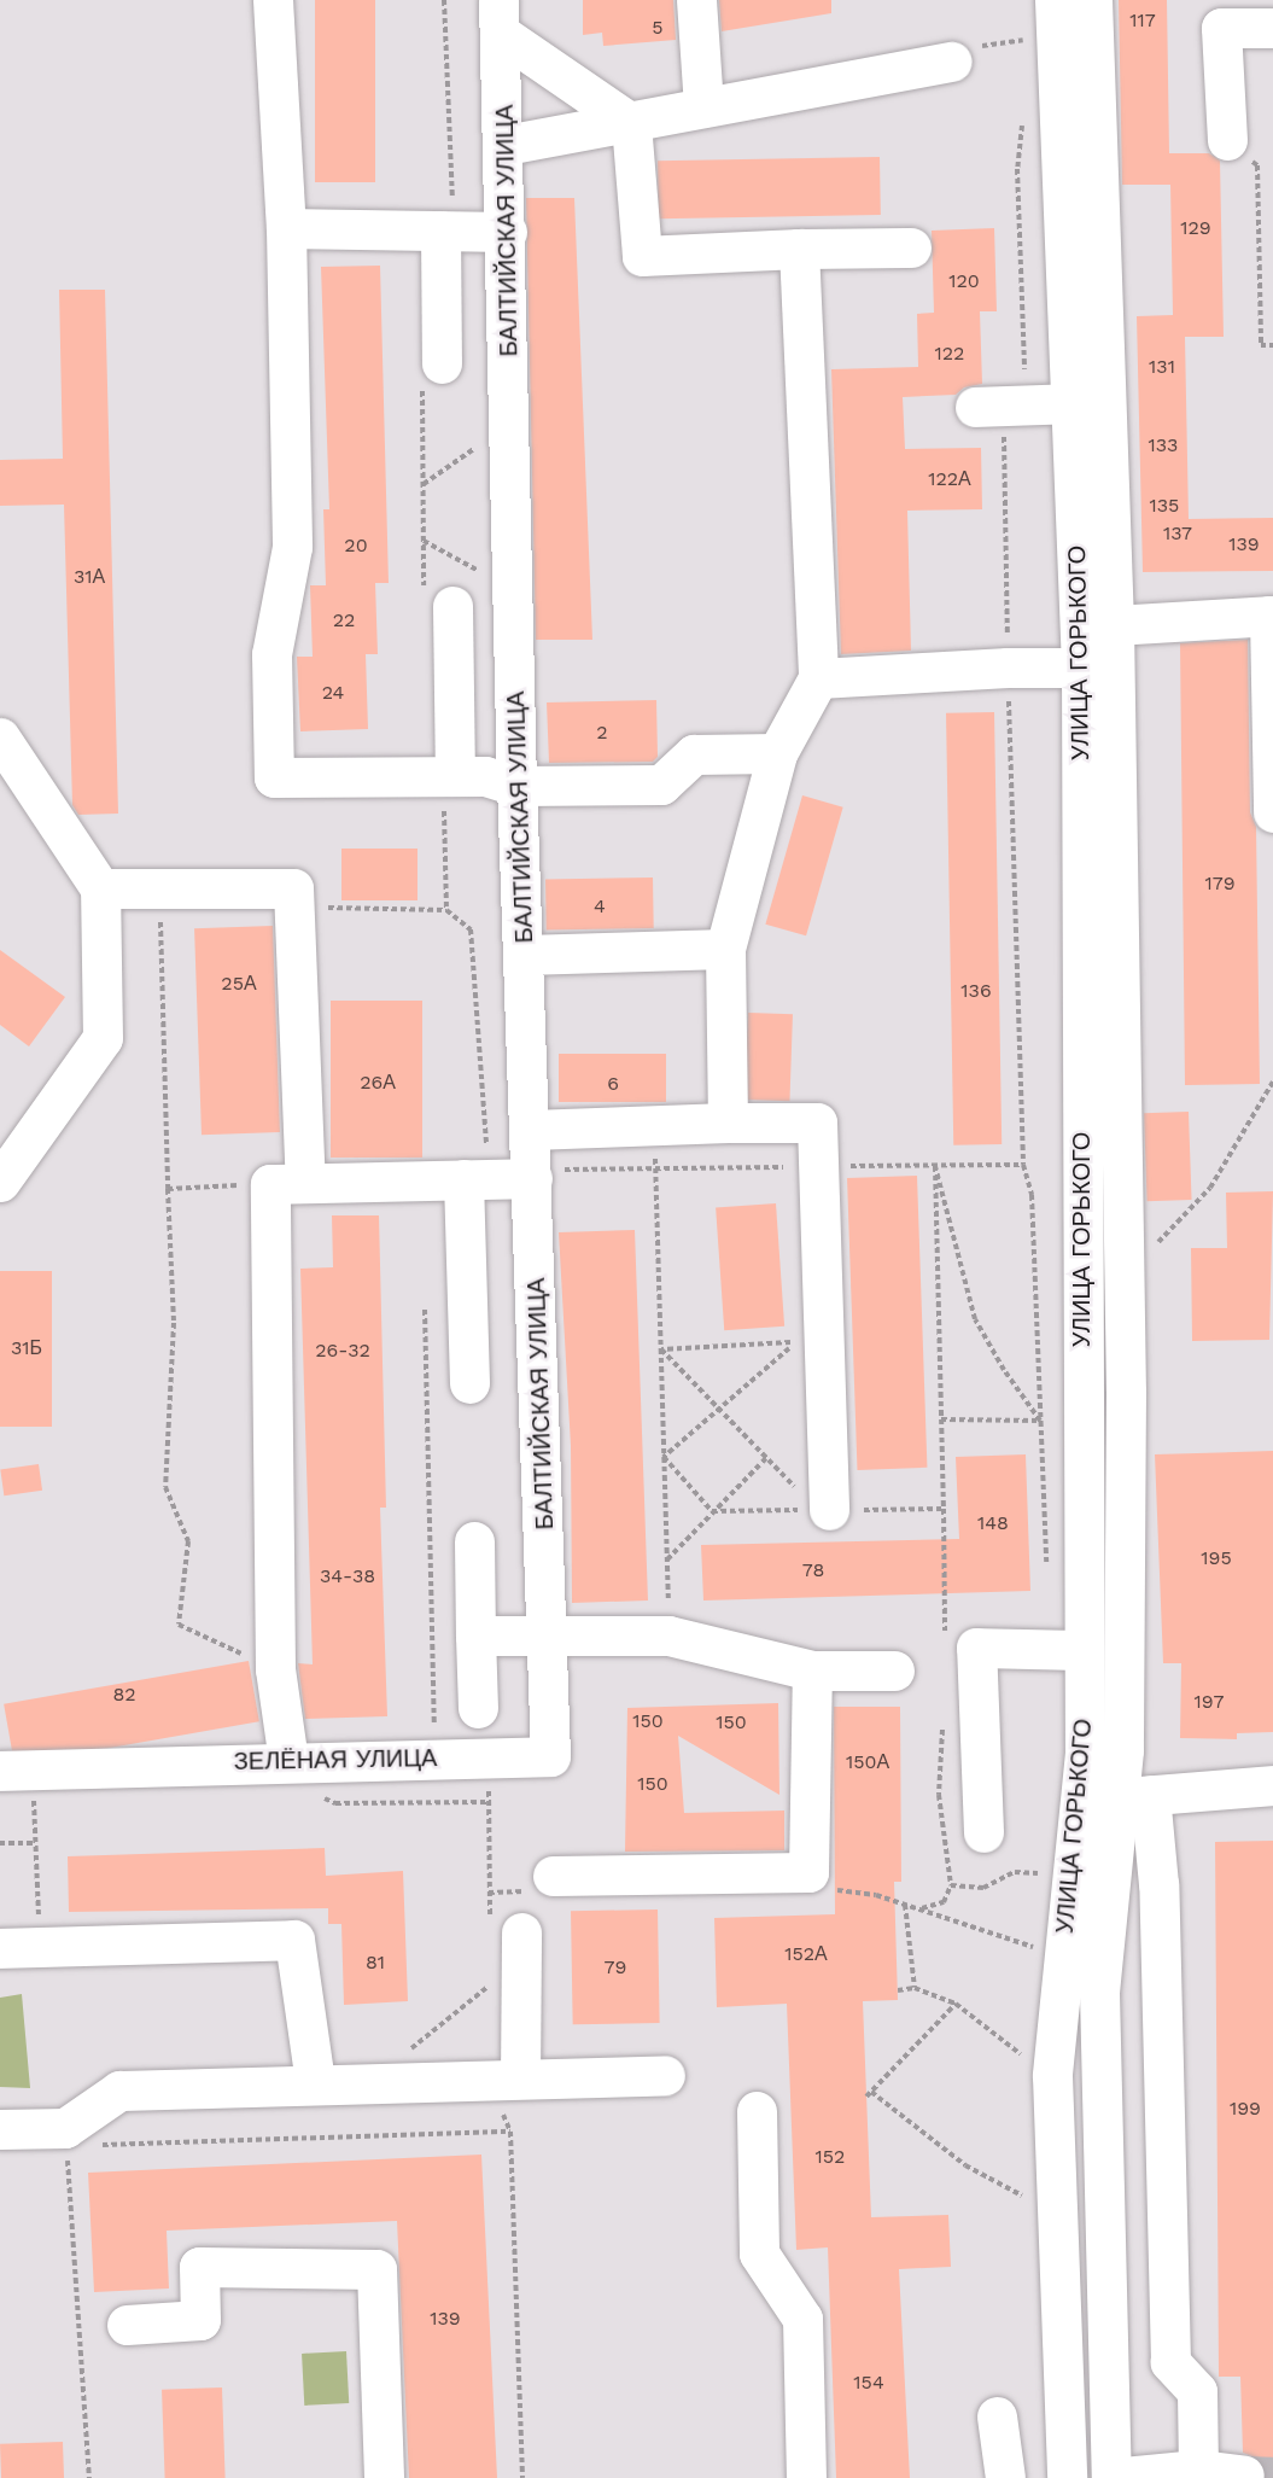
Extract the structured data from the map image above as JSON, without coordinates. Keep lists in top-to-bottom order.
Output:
{
  "streets": {
    "main road": ["БАЛТИЙСКАЯ УЛИЦА", "УЛИЦА ГОРЬКОГО", "ЗЕЛЁНАЯ УЛИЦА"]
  },
  "crossings": [
    ["БАЛТИЙСКАЯ УЛИЦА", "ЗЕЛЁНАЯ УЛИЦА"]
  ],
  "house_numbers": [
    "117",
    "5",
    "129",
    "120",
    "122",
    "131",
    "133",
    "122А",
    "135",
    "137",
    "139",
    "20",
    "31А",
    "22",
    "24",
    "2",
    "179",
    "4",
    "25А",
    "136",
    "26А",
    "6",
    "31Б",
    "26-32",
    "148",
    "195",
    "78",
    "34-38",
    "82",
    "197",
    "150",
    "150",
    "150А",
    "150",
    "152А",
    "81",
    "79",
    "199",
    "152",
    "139",
    "154"
  ]
}
